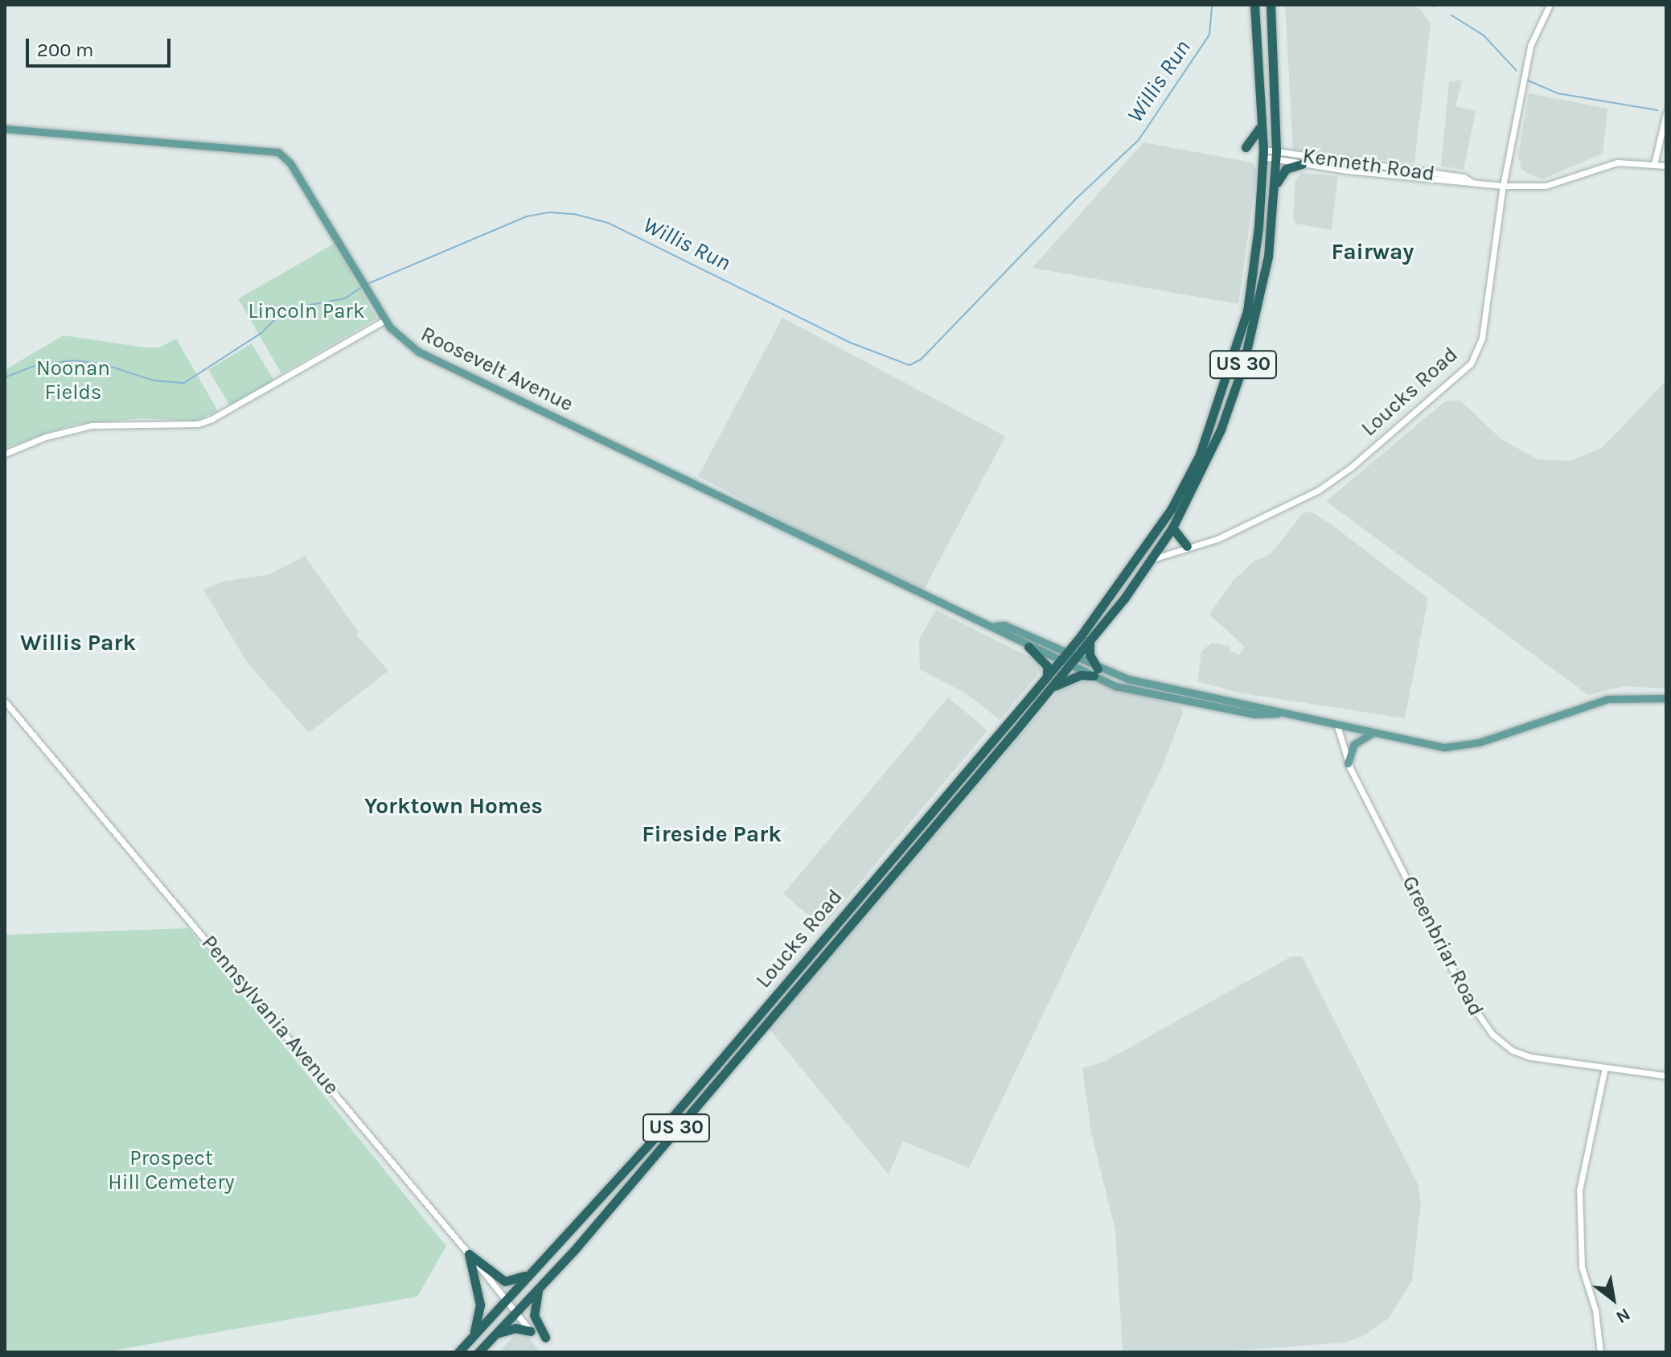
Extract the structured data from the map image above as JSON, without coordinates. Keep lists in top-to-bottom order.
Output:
{
  "streets": {
    "highway": ["US 30", "Loucks Road"],
    "main road": ["Roosevelt Avenue"],
    "street": ["Kenneth Road", "Greenbriar Road", "Pennsylvania Avenue"]
  },
  "crossings": [
    ["Kenneth Road", "US 30"],
    ["Kenneth Road", "Loucks Road"],
    ["US 30", "Loucks Road"],
    ["Roosevelt Avenue", "Loucks Road"],
    ["Roosevelt Avenue", "Greenbriar Road"],
    ["Loucks Road", "Pennsylvania Avenue"]
  ],
  "districts": [
    "Fairway",
    "Willis Park",
    "Yorktown Homes",
    "Fireside Park"
  ],
  "water": ["Willis Run"],
  "parks": ["Lincoln Park", "Noonan Fields", "Prospect Hill Cemetery"],
  "scale_bar": "200 m",
  "north": "bottom right"
}
